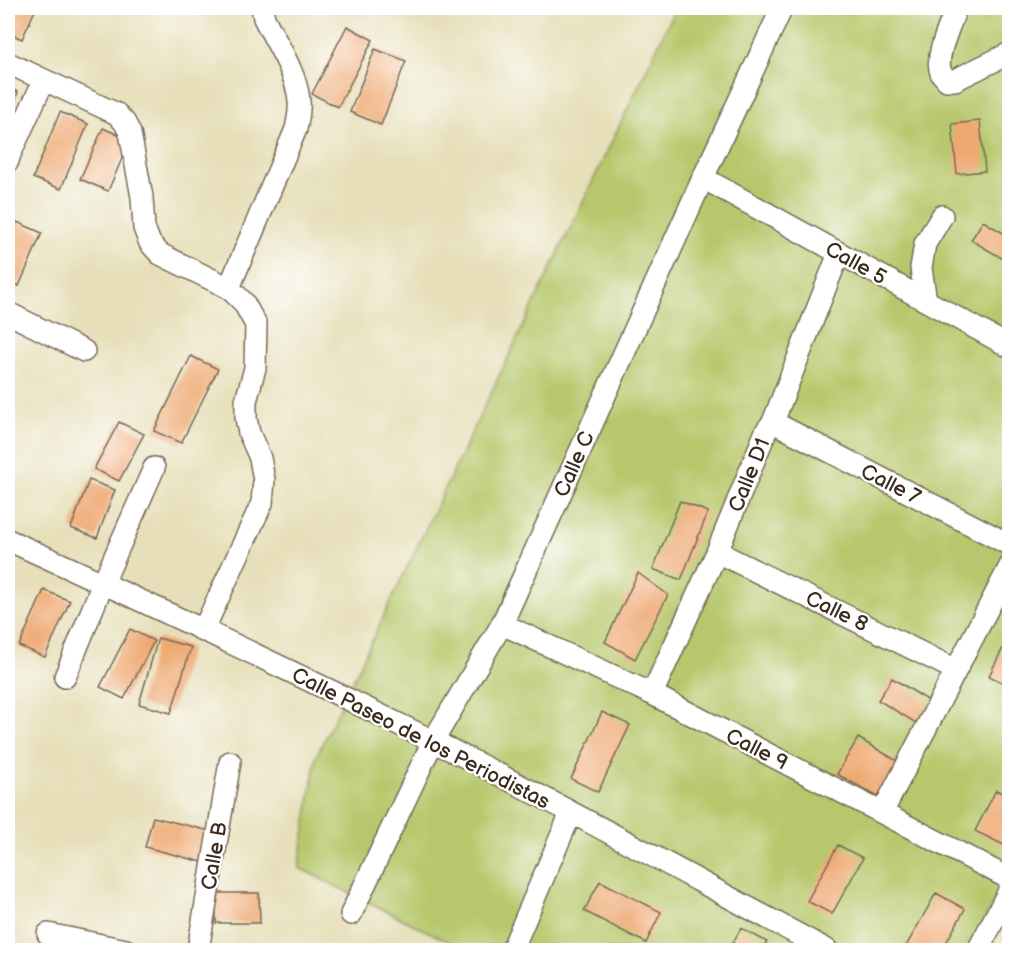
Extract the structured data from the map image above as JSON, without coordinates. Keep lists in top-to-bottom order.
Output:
{
  "streets": {
    "street": [
      "Calle 5",
      "Calle C",
      "Calle D1",
      "Calle 7",
      "Calle 8",
      "Calle Paseo de los Periodistas",
      "Calle 9",
      "Calle B"
    ]
  },
  "crossings": [
    ["Calle 5", "Calle C"],
    ["Calle 5", "Calle D1"],
    ["Calle C", "Calle Paseo de los Periodistas"],
    ["Calle C", "Calle 9"],
    ["Calle D1", "Calle 7"],
    ["Calle D1", "Calle 8"],
    ["Calle D1", "Calle 9"]
  ]
}
